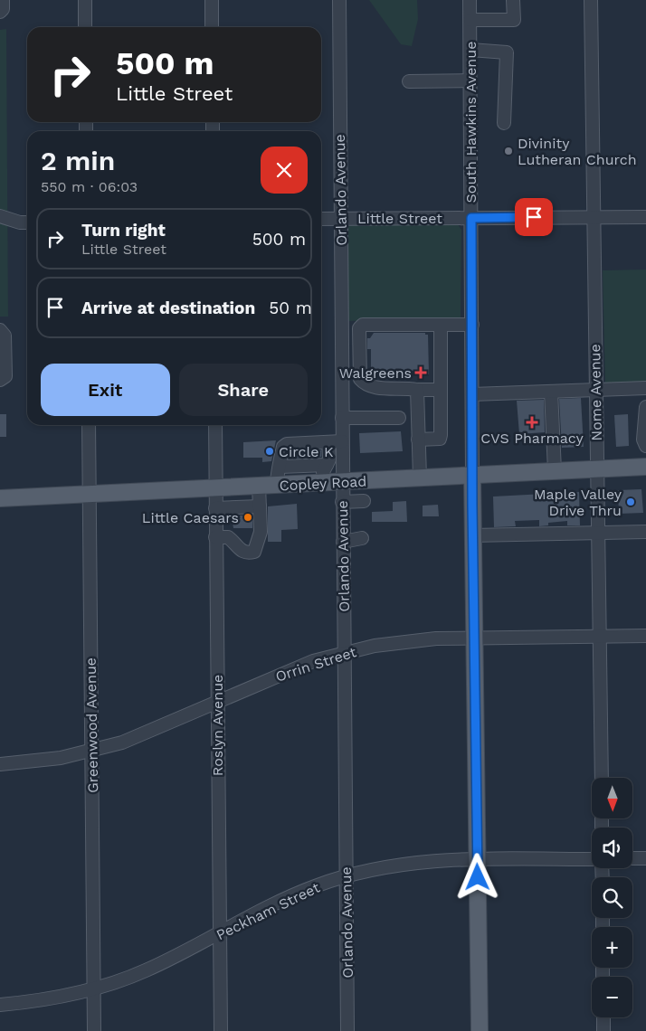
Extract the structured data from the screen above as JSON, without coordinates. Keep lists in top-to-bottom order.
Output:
{
  "streets": {
    "main road": ["South Hawkins Avenue", "Copley Road"],
    "street": [
      "Orlando Avenue",
      "Little Street",
      "Nome Avenue",
      "Orrin Street",
      "Greenwood Avenue",
      "Roslyn Avenue",
      "Peckham Street"
    ]
  },
  "crossings": [
    ["South Hawkins Avenue", "Little Street"],
    ["South Hawkins Avenue", "Copley Road"],
    ["South Hawkins Avenue", "Orrin Street"],
    ["South Hawkins Avenue", "Peckham Street"],
    ["Orlando Avenue", "Little Street"],
    ["Orlando Avenue", "Copley Road"],
    ["Orlando Avenue", "Orrin Street"],
    ["Orlando Avenue", "Peckham Street"],
    ["Little Street", "Nome Avenue"],
    ["Nome Avenue", "Copley Road"],
    ["Nome Avenue", "Orrin Street"],
    ["Copley Road", "Greenwood Avenue"],
    ["Copley Road", "Roslyn Avenue"],
    ["Orrin Street", "Greenwood Avenue"],
    ["Orrin Street", "Roslyn Avenue"],
    ["Greenwood Avenue", "Peckham Street"],
    ["Roslyn Avenue", "Peckham Street"]
  ],
  "places": {
    "other": [
      "Divinity Lutheran Church",
      "Circle K",
      "Maple Valley Drive Thru",
      "Little Caesars"
    ],
    "health": ["Walgreens", "CVS Pharmacy"]
  },
  "north": "bottom",
  "page": {
    "turn": ["500 m", "Little Street"],
    "heading": ["2 min", "550 m · 06:03"],
    "list": [
      {
        "name": "Turn right",
        "note": "Little Street",
        "value": "500 m"
      },
      {
        "name": "Arrive at destination",
        "value": "50 m"
      }
    ],
    "buttons": ["Exit", "Share"],
    "map_buttons": ["+", "−"]
  }
}
